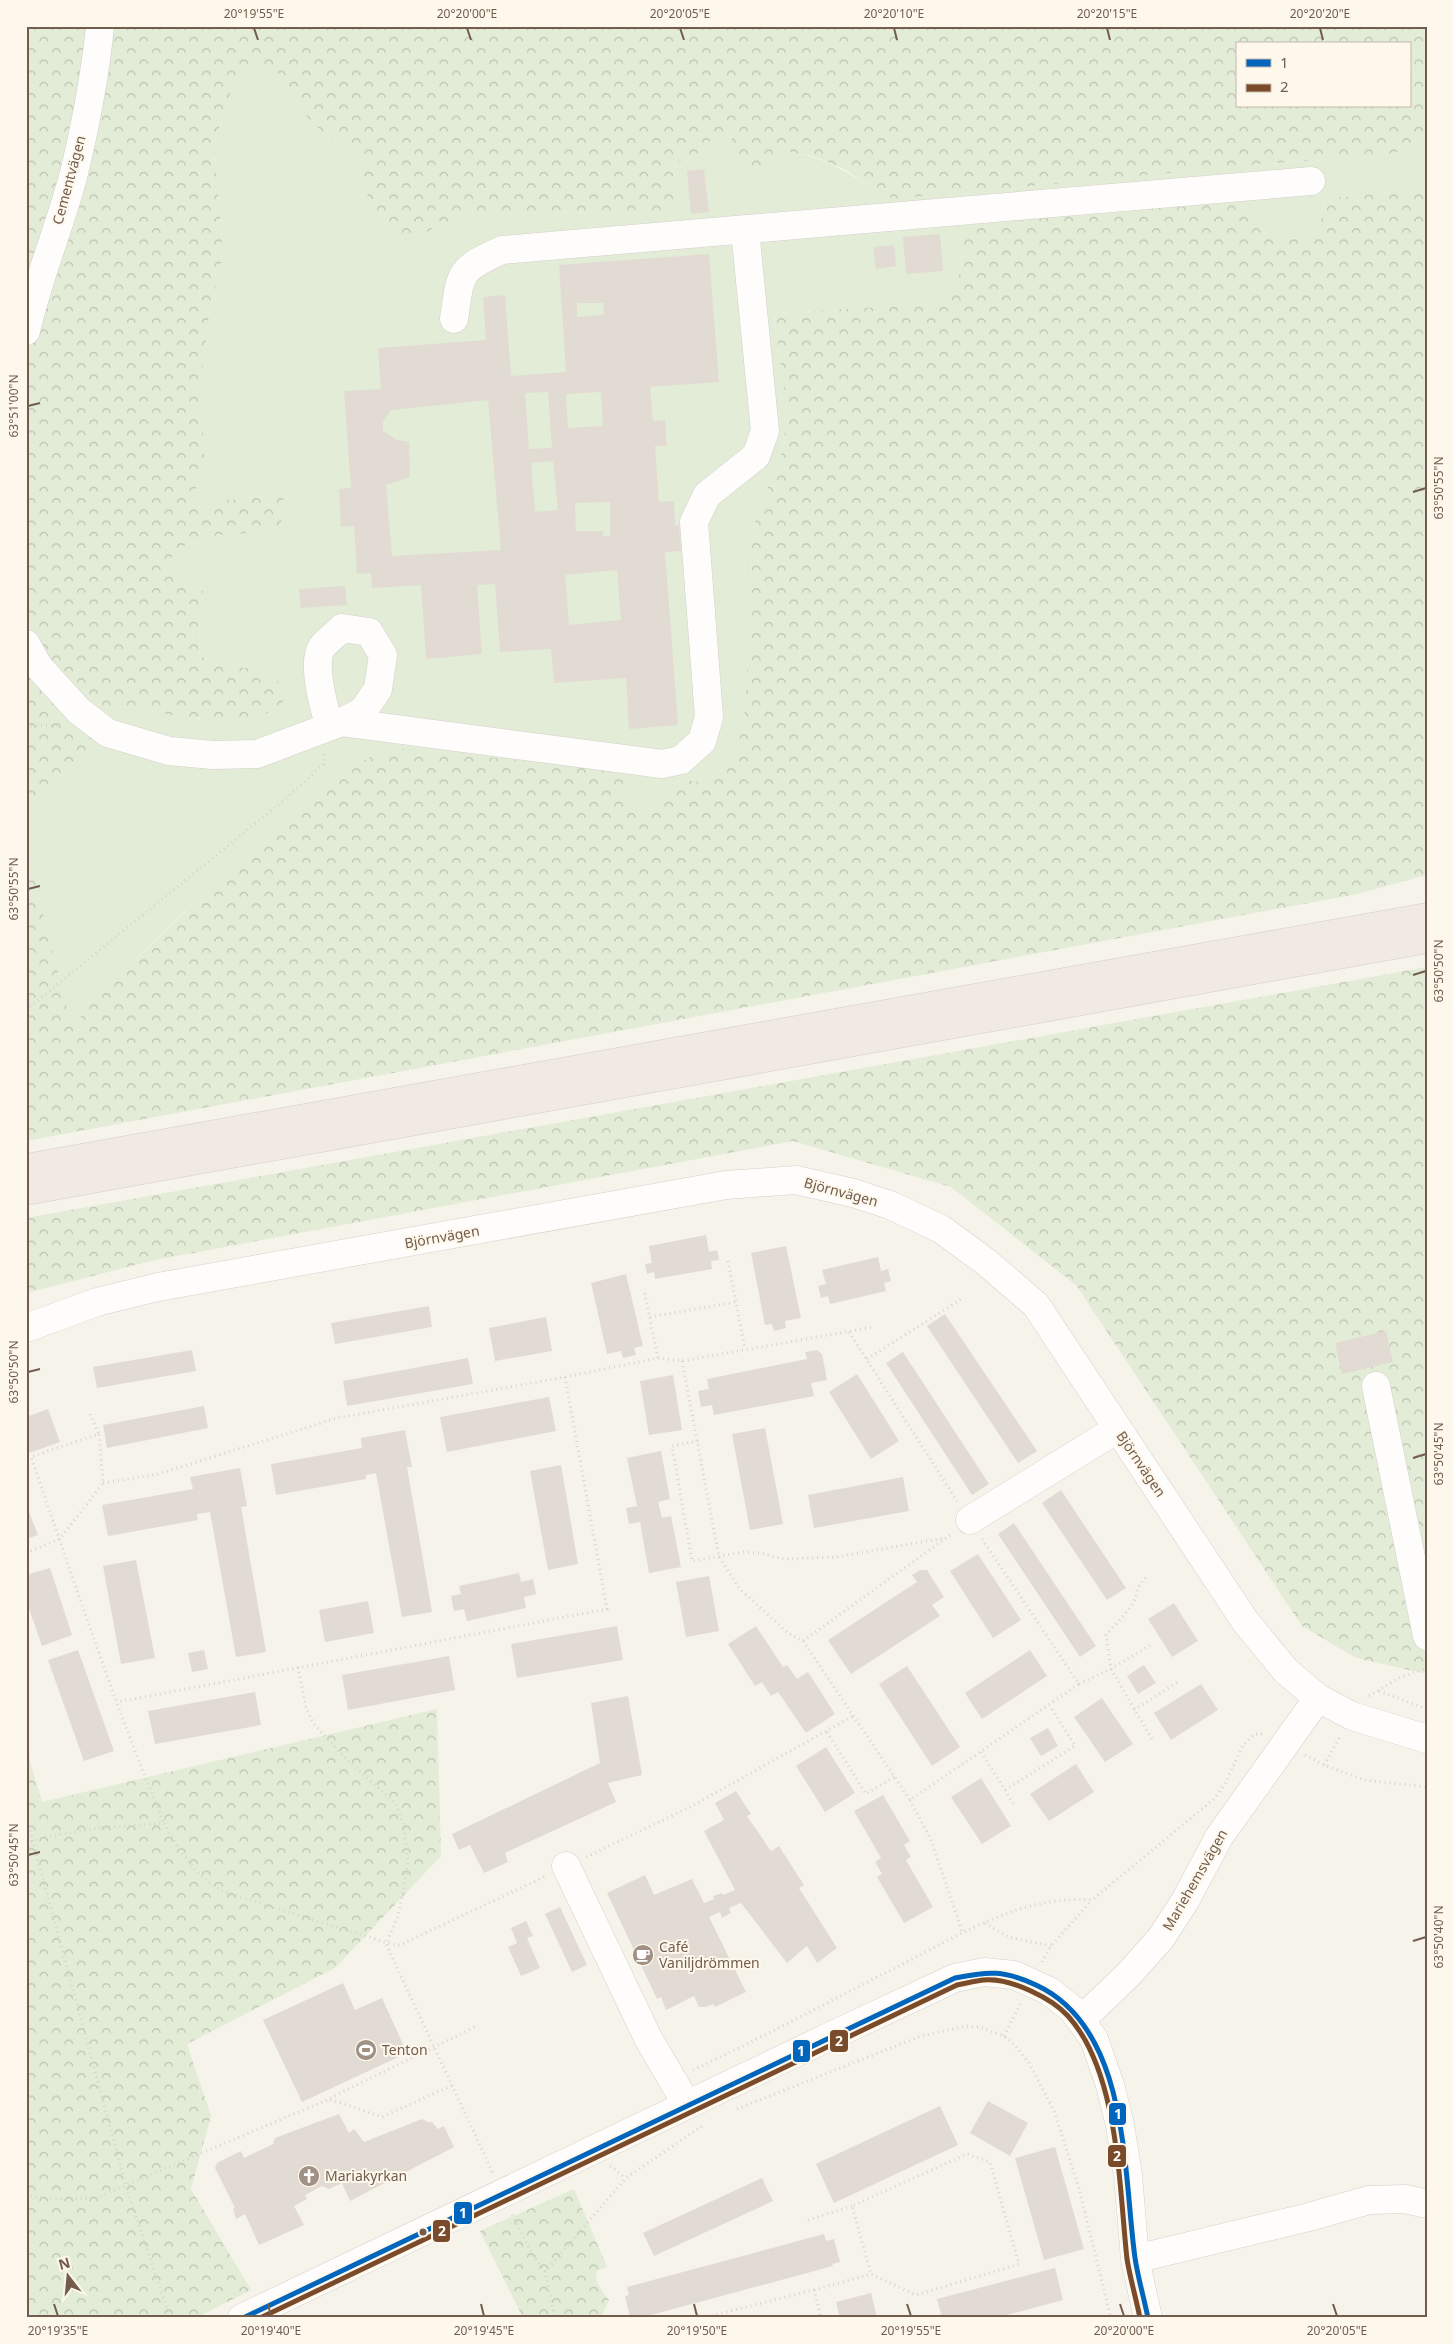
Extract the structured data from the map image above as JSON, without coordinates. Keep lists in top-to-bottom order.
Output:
{
  "streets": {
    "street": ["Cementvägen", "Björnvägen", "Mariehemsvägen"]
  },
  "crossings": [
    ["Björnvägen", "Mariehemsvägen"]
  ],
  "places": {
    "cafe": ["Café Vaniljdrömmen"],
    "sports": ["Tenton"],
    "church": ["Mariakyrkan"]
  },
  "lines": ["transit line 1", "transit line 2"],
  "legend": ["1", "2"],
  "north": "top",
  "coordinates": [
    "20°19'55\"E",
    "20°20'00\"E",
    "20°20'05\"E",
    "20°20'10\"E",
    "20°20'15\"E",
    "20°20'20\"E",
    "63°51'00\"N",
    "63°50'55\"N",
    "63°50'50\"N",
    "63°50'45\"N",
    "63°50'40\"N",
    "20°19'35\"E",
    "20°19'40\"E",
    "20°19'45\"E",
    "20°19'50\"E"
  ]
}
